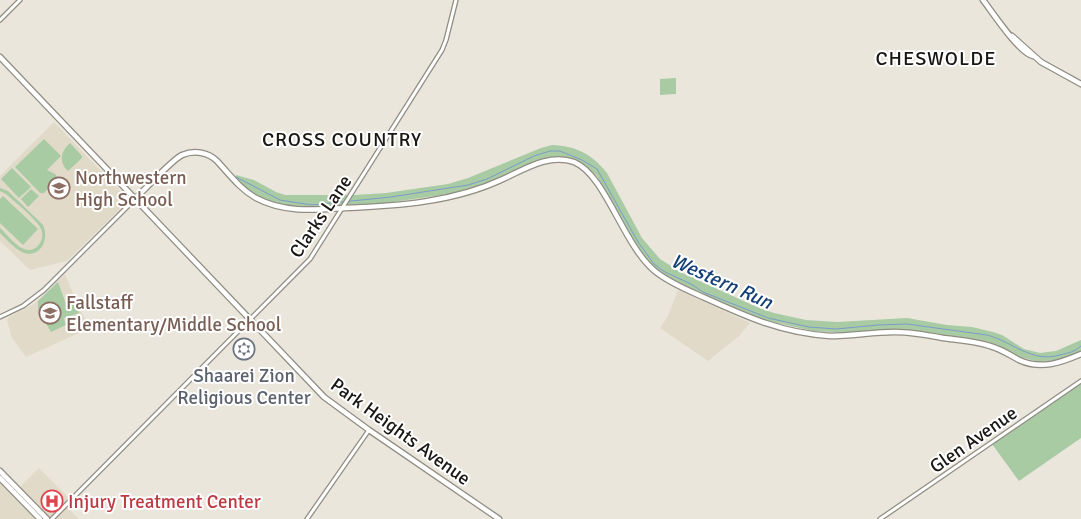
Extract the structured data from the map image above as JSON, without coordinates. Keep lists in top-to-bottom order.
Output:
{
  "streets": {
    "main road": ["Park Heights Avenue"],
    "street": ["Clarks Lane", "Glen Avenue"]
  },
  "crossings": [
    ["Clarks Lane", "Park Heights Avenue"]
  ],
  "districts": ["CHESWOLDE", "CROSS COUNTRY"],
  "water": ["Western Run"],
  "places": {
    "school or university": ["Northwestern High School", "Fallstaff Elementary/Middle School"],
    "synagogue": ["Shaarei Zion Religious Center"],
    "hospital": ["Injury Treatment Center"]
  }
}
